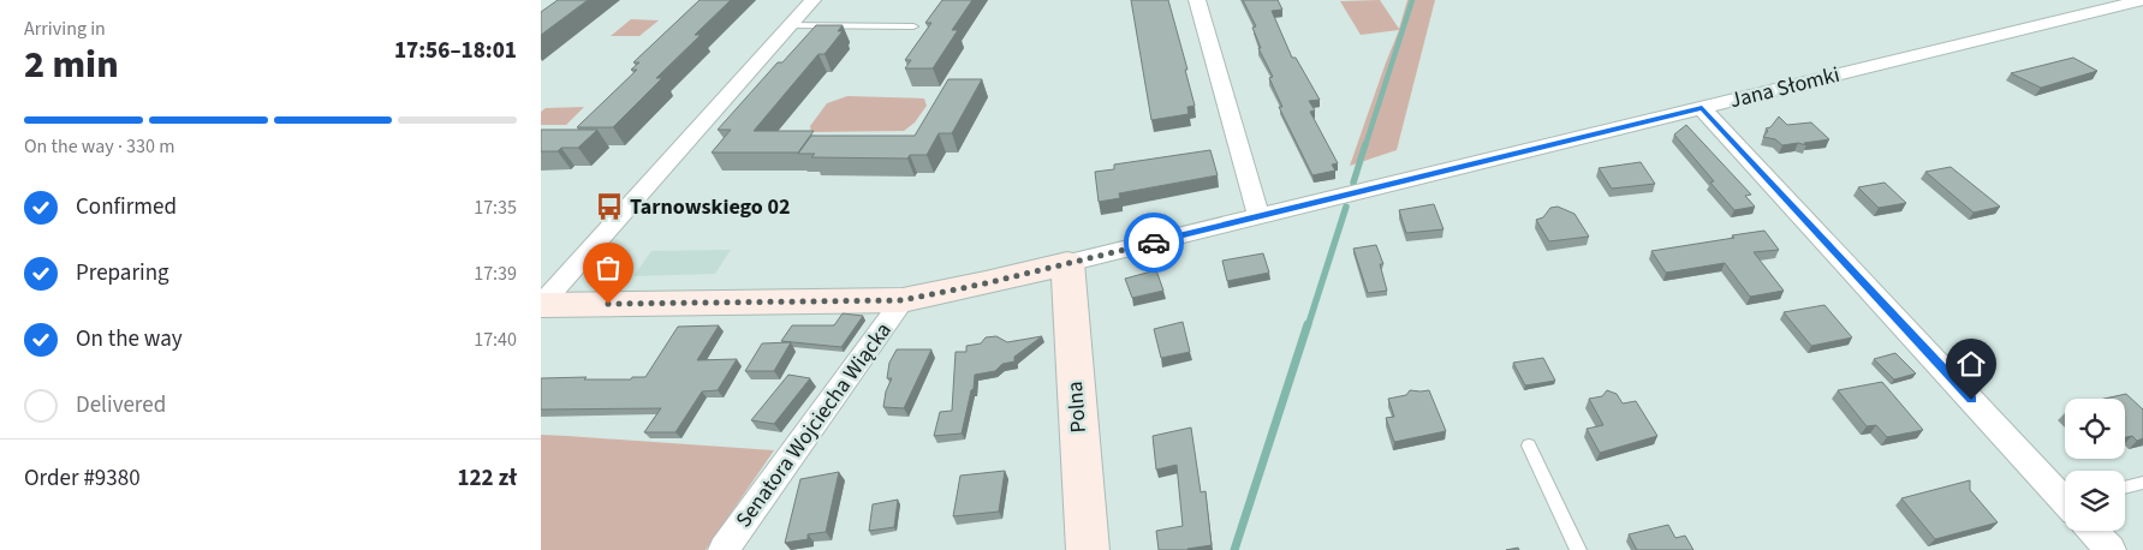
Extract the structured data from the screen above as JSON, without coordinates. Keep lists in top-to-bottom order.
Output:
{
  "streets": {
    "street": ["Jana Słomki", "Polna", "Senatora Wojciecha Wiącka"]
  },
  "crossings": [
    ["Jana Słomki", "Polna"],
    ["Jana Słomki", "Senatora Wojciecha Wiącka"]
  ],
  "places": {
    "bus stop": ["Tarnowskiego 02"]
  },
  "page": {
    "heading": ["2 min", "Arriving in", "17:56–18:01"],
    "panel": ["Order #9380", "122 zł"],
    "bar": "On the way · 330 m",
    "list": [
      ["Confirmed", "17:35"],
      ["Preparing", "17:39"],
      ["On the way", "17:40"],
      "Delivered"
    ]
  }
}
